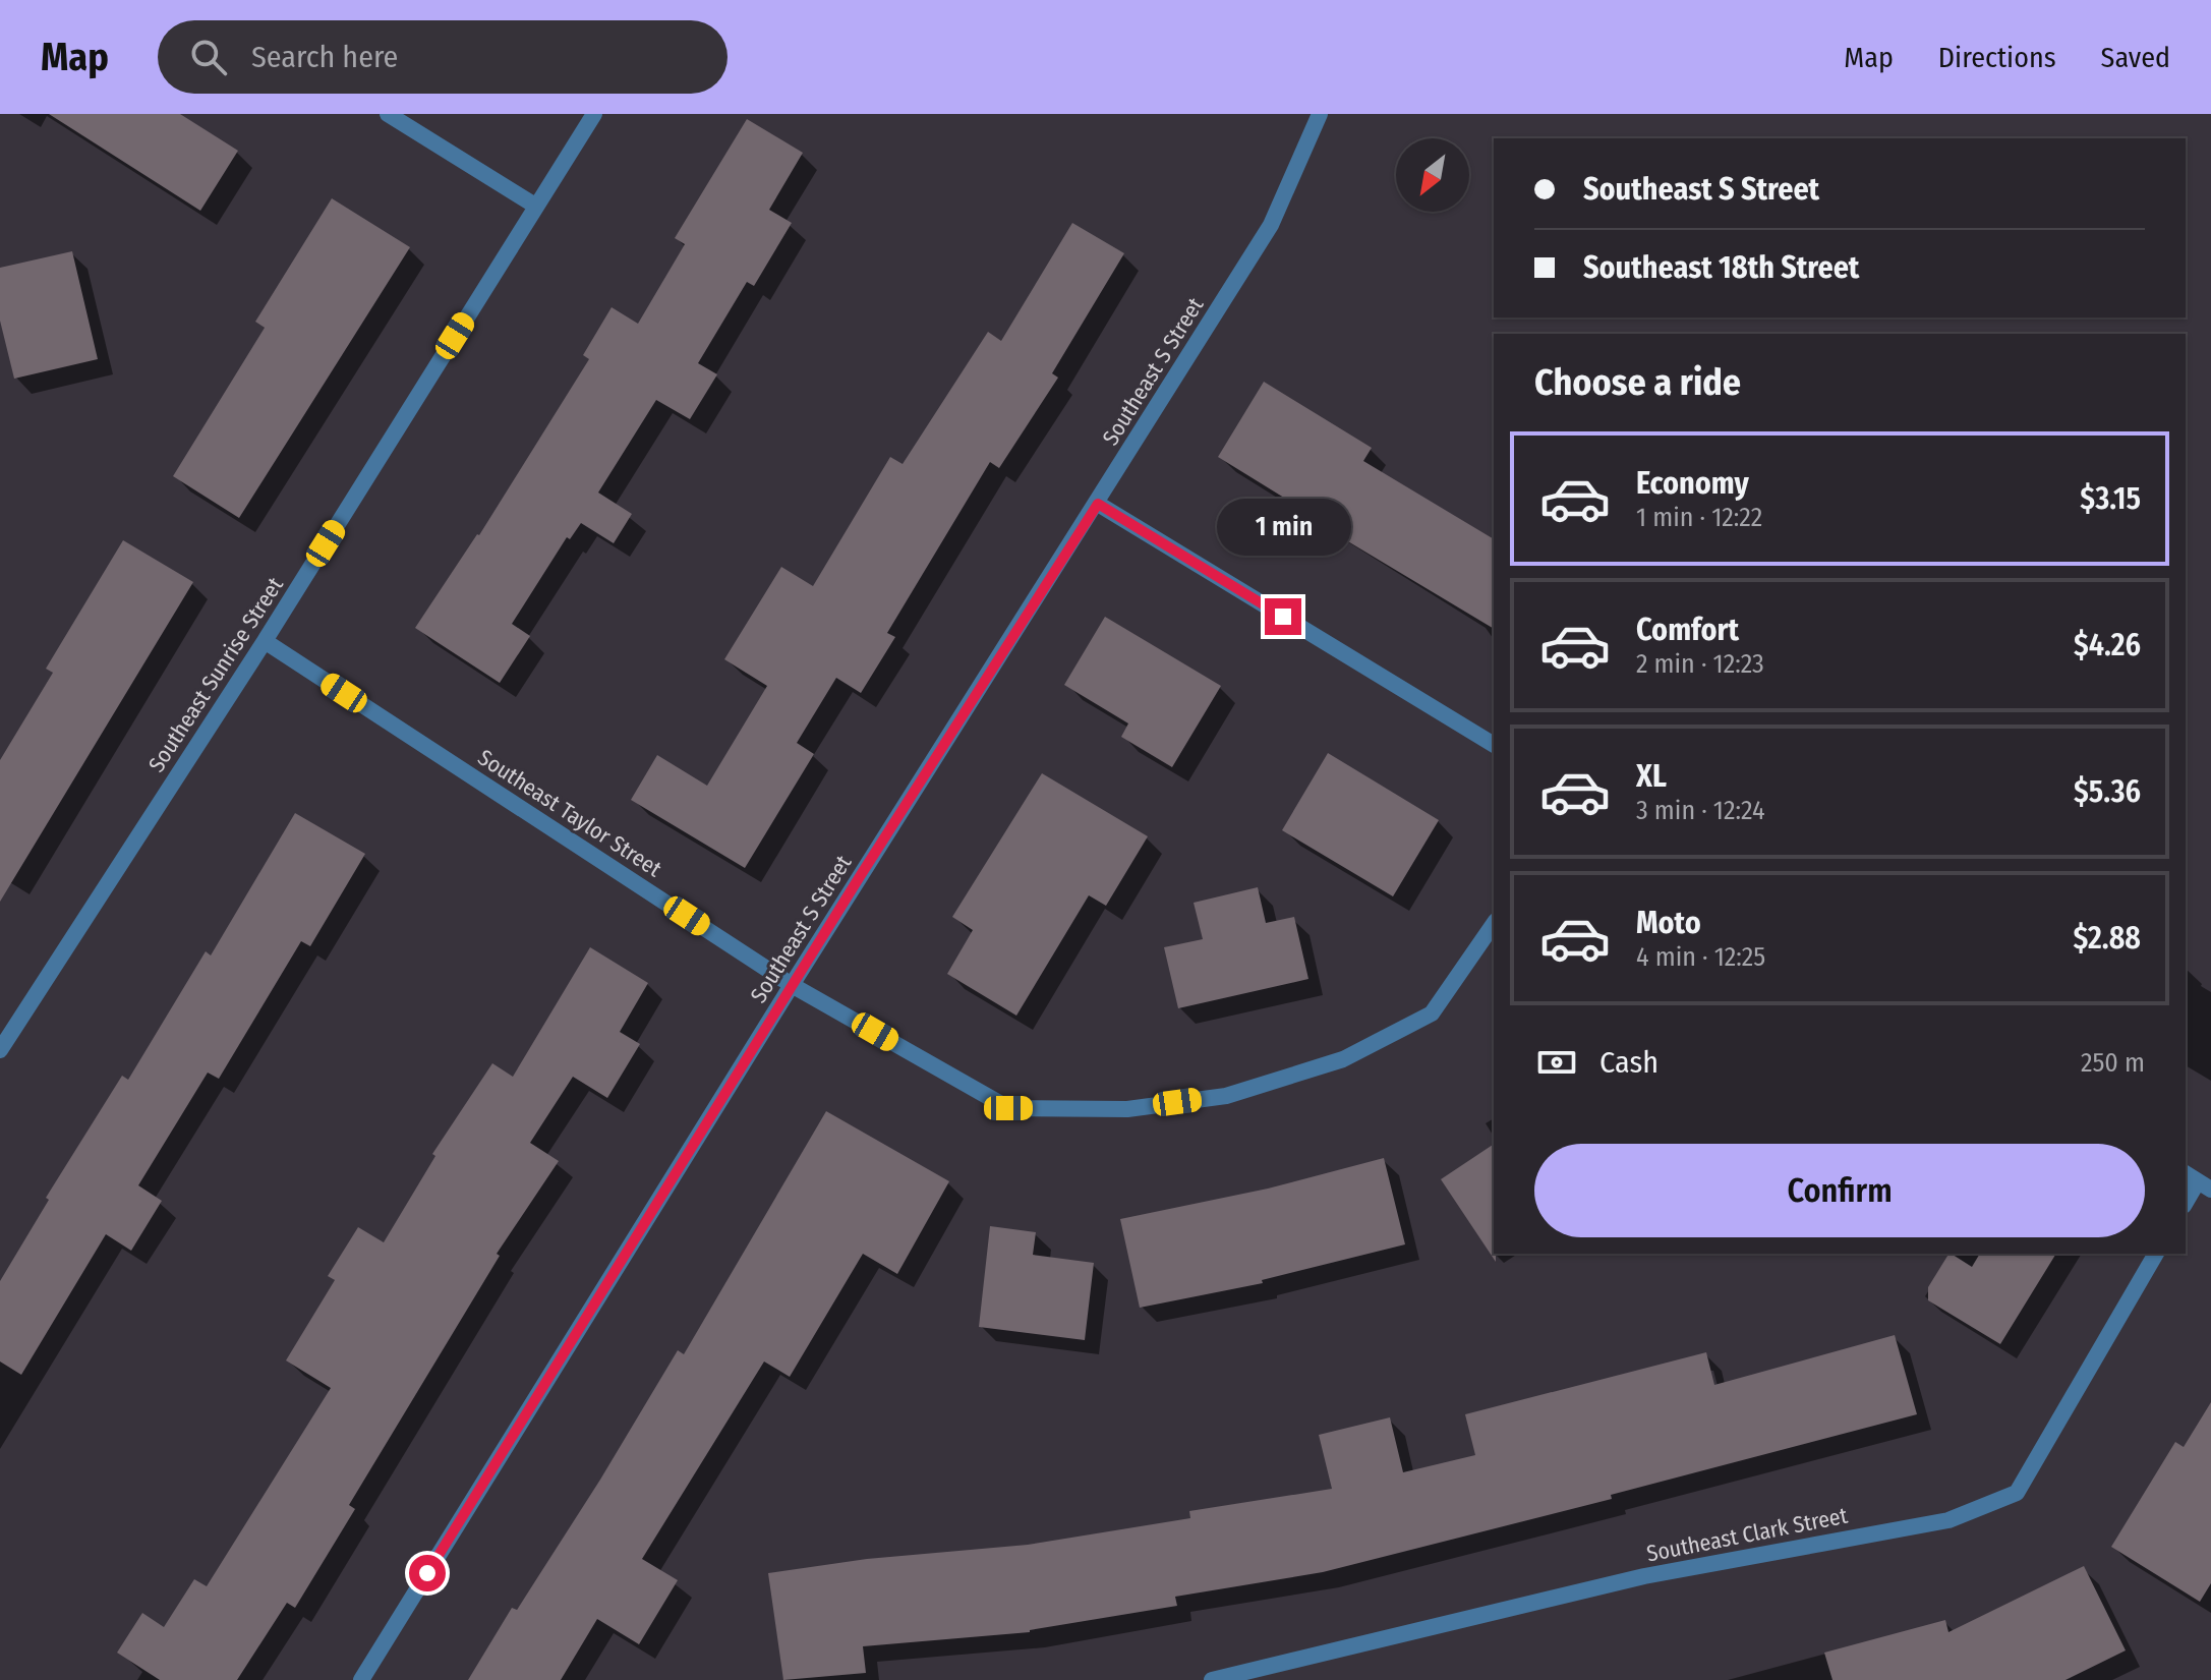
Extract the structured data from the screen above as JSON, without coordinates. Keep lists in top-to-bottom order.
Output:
{
  "streets": {
    "street": [
      "Southeast S Street",
      "Southeast Sunrise Street",
      "Southeast Taylor Street",
      "Southeast Clark Street"
    ]
  },
  "crossings": [
    ["Southeast S Street", "Southeast Taylor Street"],
    ["Southeast Sunrise Street", "Southeast Taylor Street"]
  ],
  "north": "bottom left",
  "page": {
    "header": "Map",
    "search": "Search here",
    "nav": ["Map", "Directions", "Saved"],
    "banner": ["Southeast S Street", "Southeast 18th Street"],
    "heading": "Choose a ride",
    "list": [
      {
        "name": "Economy",
        "note": "1 min · 12:22",
        "value": "$3.15"
      },
      {
        "name": "Comfort",
        "note": "2 min · 12:23",
        "value": "$4.26"
      },
      {
        "name": "XL",
        "note": "3 min · 12:24",
        "value": "$5.36"
      },
      {
        "name": "Moto",
        "note": "4 min · 12:25",
        "value": "$2.88"
      }
    ],
    "bubble": "1 min",
    "pay": ["Cash", "250 m"],
    "buttons": "Confirm"
  }
}
